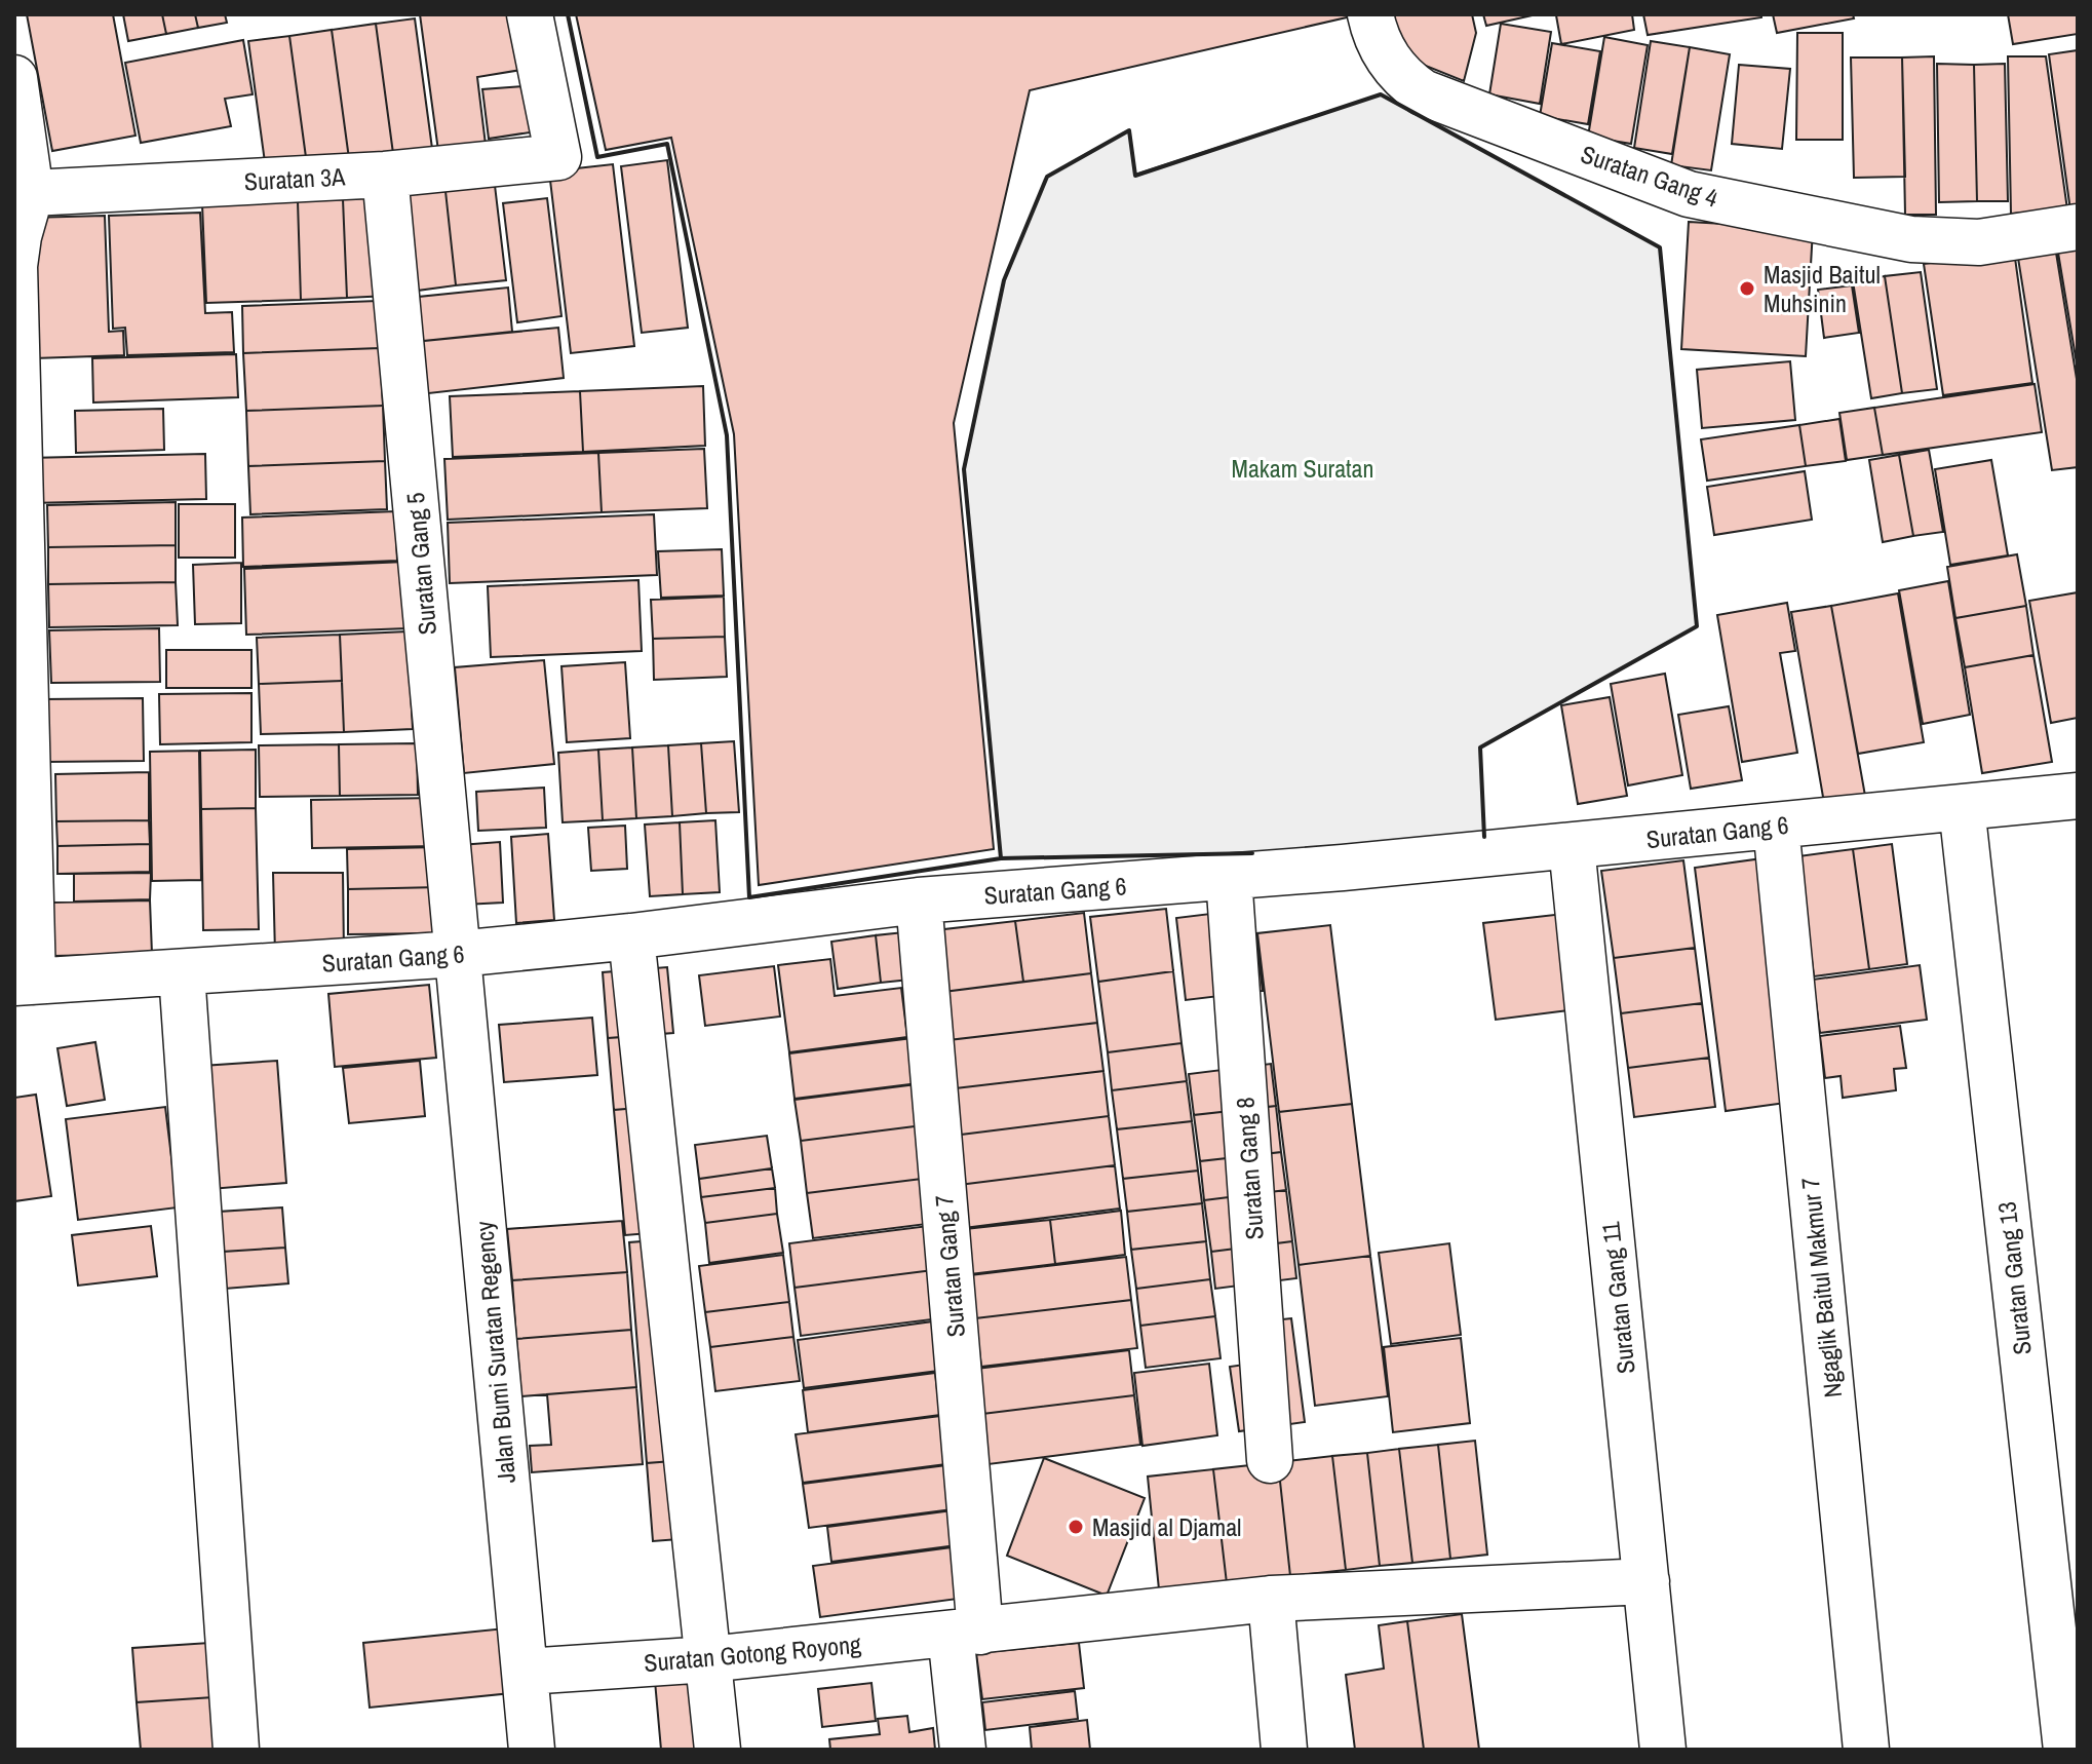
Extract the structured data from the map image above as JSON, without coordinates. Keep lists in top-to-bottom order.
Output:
{
  "streets": {
    "street": [
      "Suratan Gang 4",
      "Suratan 3A",
      "Suratan Gang 5",
      "Suratan Gang 6",
      "Suratan Gang 8",
      "Suratan Gang 7",
      "Suratan Gang 13",
      "Ngaglik Baitul Makmur 7",
      "Suratan Gang 11",
      "Jalan Bumi Suratan Regency",
      "Suratan Gotong Royong"
    ]
  },
  "crossings": [
    ["Suratan 3A", "Suratan Gang 5"],
    ["Suratan Gang 5", "Suratan Gang 6"],
    ["Suratan Gang 5", "Jalan Bumi Suratan Regency"],
    ["Suratan Gang 6", "Suratan Gang 8"],
    ["Suratan Gang 6", "Suratan Gang 7"],
    ["Suratan Gang 6", "Suratan Gang 13"],
    ["Suratan Gang 6", "Ngaglik Baitul Makmur 7"],
    ["Suratan Gang 6", "Suratan Gang 11"],
    ["Suratan Gang 6", "Jalan Bumi Suratan Regency"],
    ["Suratan Gang 7", "Suratan Gotong Royong"],
    ["Suratan Gang 11", "Suratan Gotong Royong"],
    ["Jalan Bumi Suratan Regency", "Suratan Gotong Royong"]
  ],
  "parks": ["Makam Suratan"],
  "places": ["Masjid Baitul Muhsinin", "Masjid al Djamal"]
}
